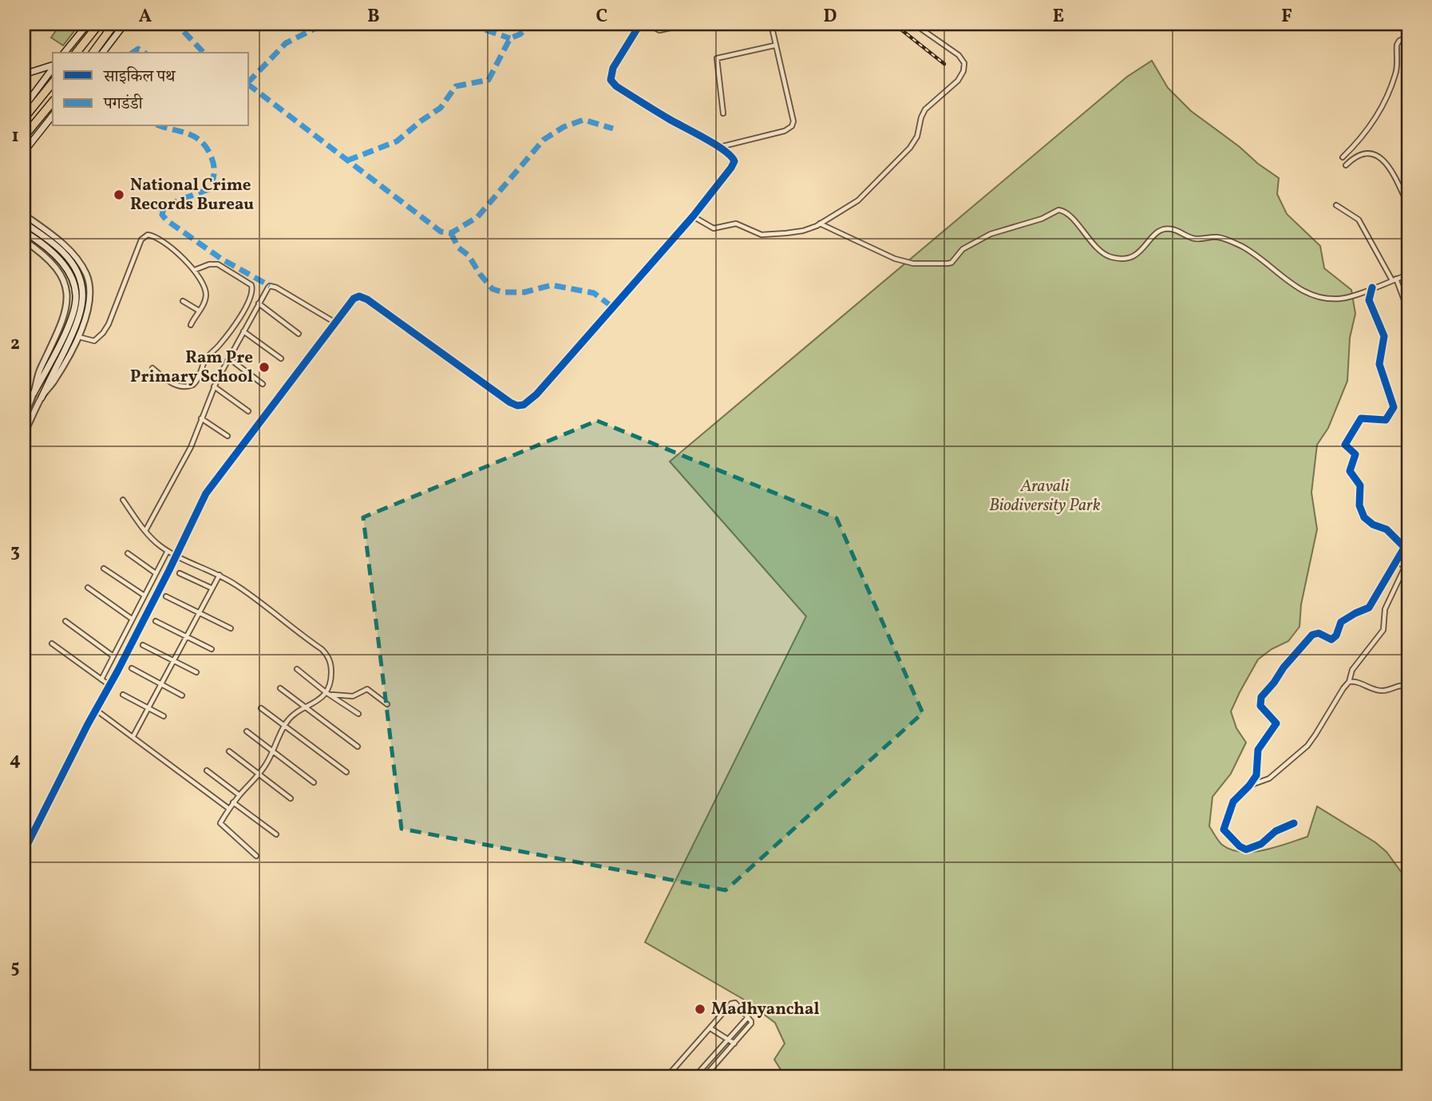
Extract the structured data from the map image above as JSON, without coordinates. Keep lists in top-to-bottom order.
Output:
{
  "parks": ["Aravali Biodiversity Park"],
  "places": ["National Crime Records Bureau", "Ram Pre Primary School", "Madhyanchal"],
  "legend": ["साइकिल पथ", "पगडंडी"],
  "grid": {
    "columns": [
      "A",
      "B",
      "C",
      "D",
      "E",
      "F"
    ],
    "rows": [
      "1",
      "2",
      "3",
      "4",
      "5"
    ]
  }
}
